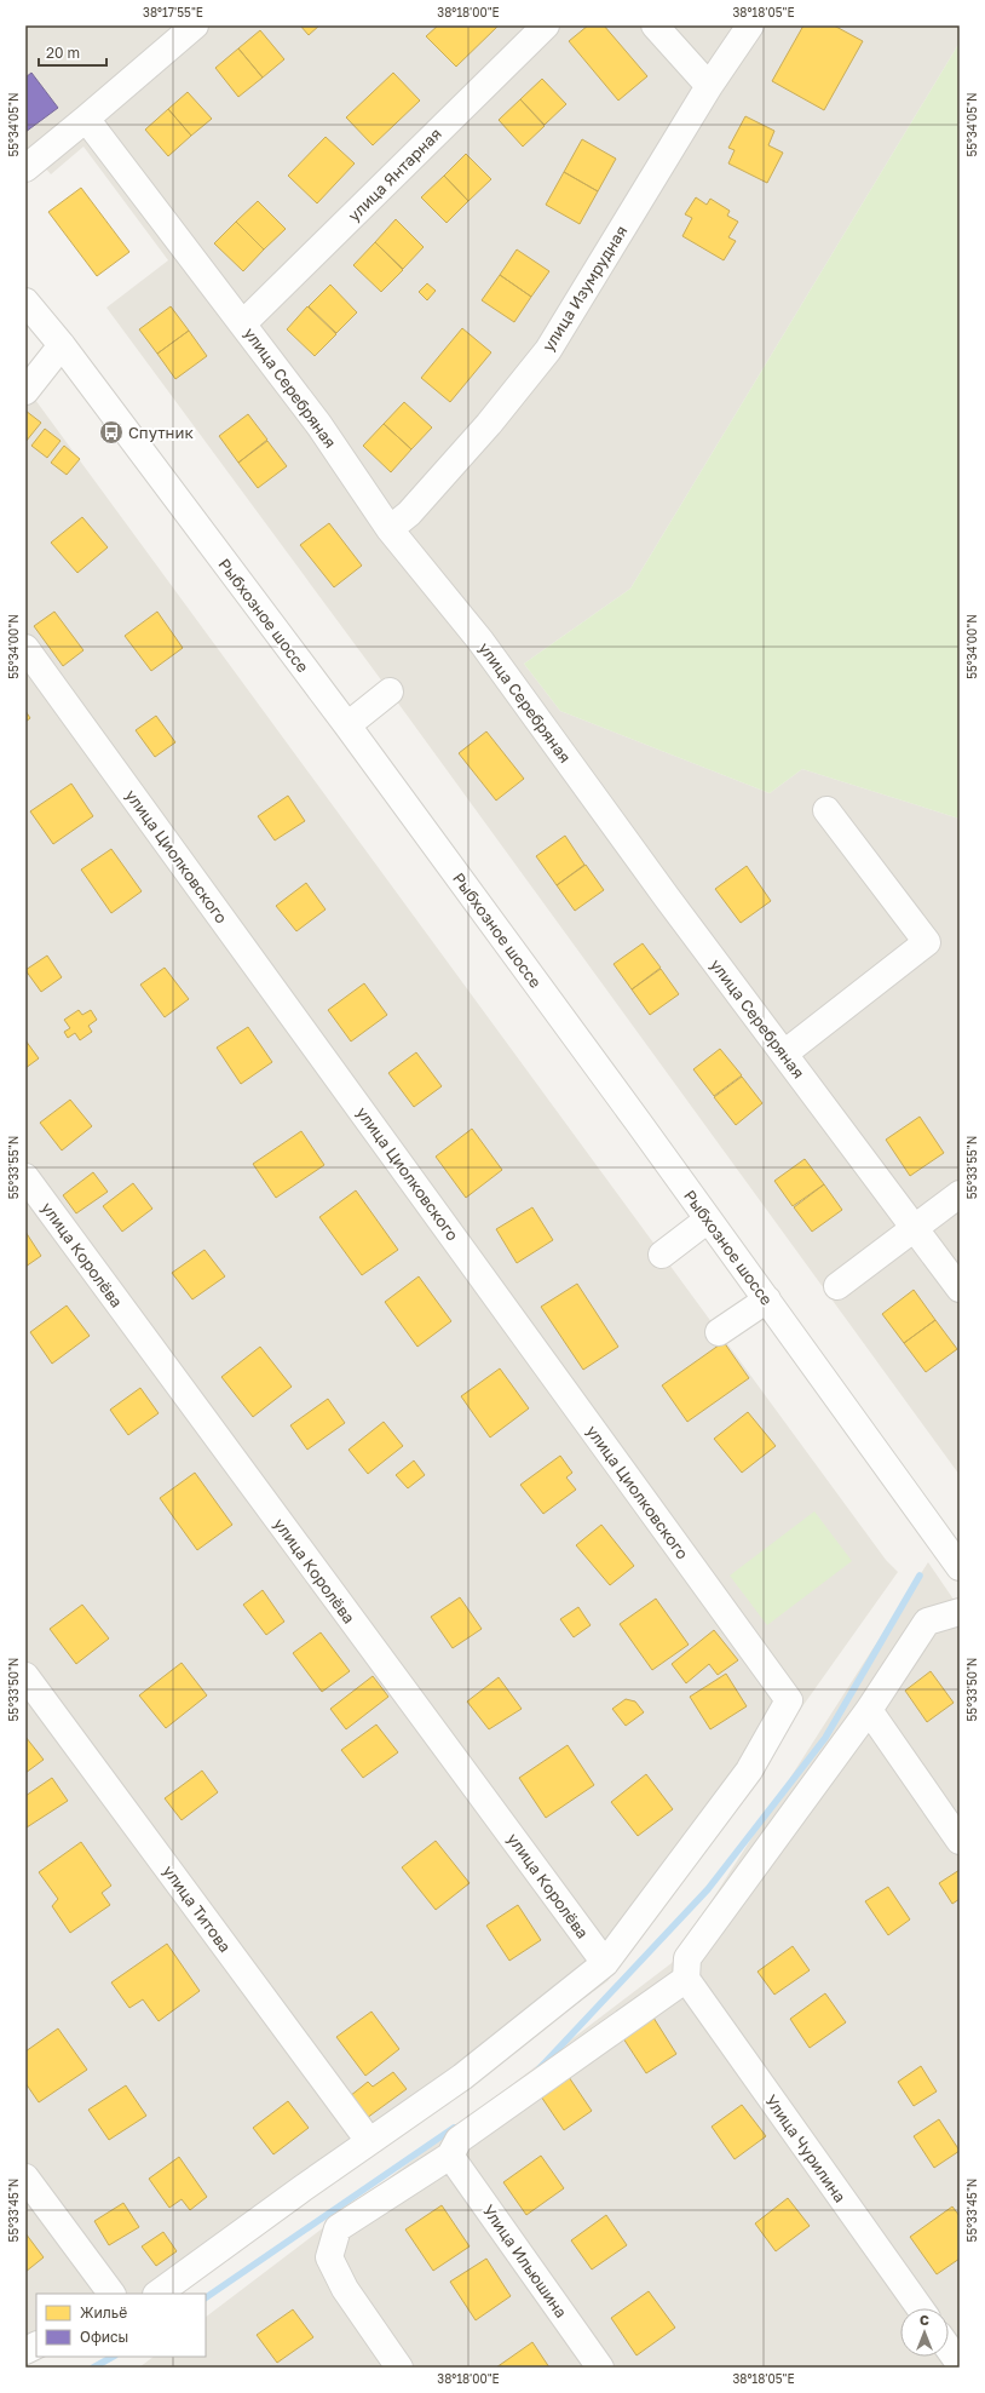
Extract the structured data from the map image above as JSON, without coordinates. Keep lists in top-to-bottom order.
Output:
{
  "streets": {
    "street": [
      "улица Янтарная",
      "улица Изумрудная",
      "улица Серебряная",
      "Рыбхозное шоссе",
      "улица Циолковского",
      "улица Королёва",
      "улица Титова",
      "Улица Чурилина",
      "Улица Ильюшина"
    ]
  },
  "crossings": [
    ["улица Янтарная", "улица Серебряная"],
    ["улица Изумрудная", "улица Серебряная"],
    ["улица Циолковского", "улица Королёва"]
  ],
  "places": {
    "bus stop": ["Спутник"]
  },
  "legend": ["Жильё", "Офисы"],
  "scale_bar": "20 m",
  "north": "top",
  "coordinates": [
    "38°17'55\"E",
    "38°18'00\"E",
    "38°18'05\"E",
    "55°34'05\"N",
    "55°34'00\"N",
    "55°33'55\"N",
    "55°33'50\"N",
    "55°33'45\"N"
  ]
}
